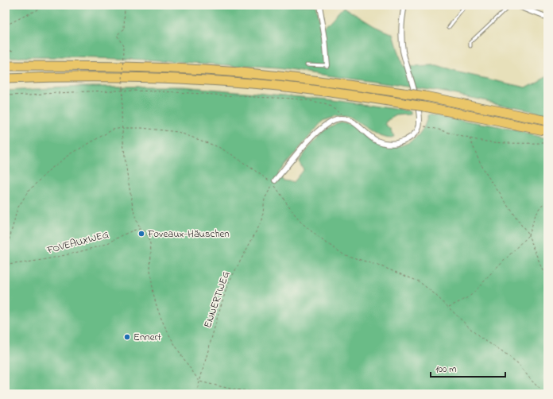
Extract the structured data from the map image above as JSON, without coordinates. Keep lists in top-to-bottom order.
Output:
{
  "streets": {
    "path": ["FOVEAUXWEG", "ENNERTWEG"]
  },
  "places": ["Foveaux-Häuschen", "Ennert"],
  "scale_bar": "100 m"
}
